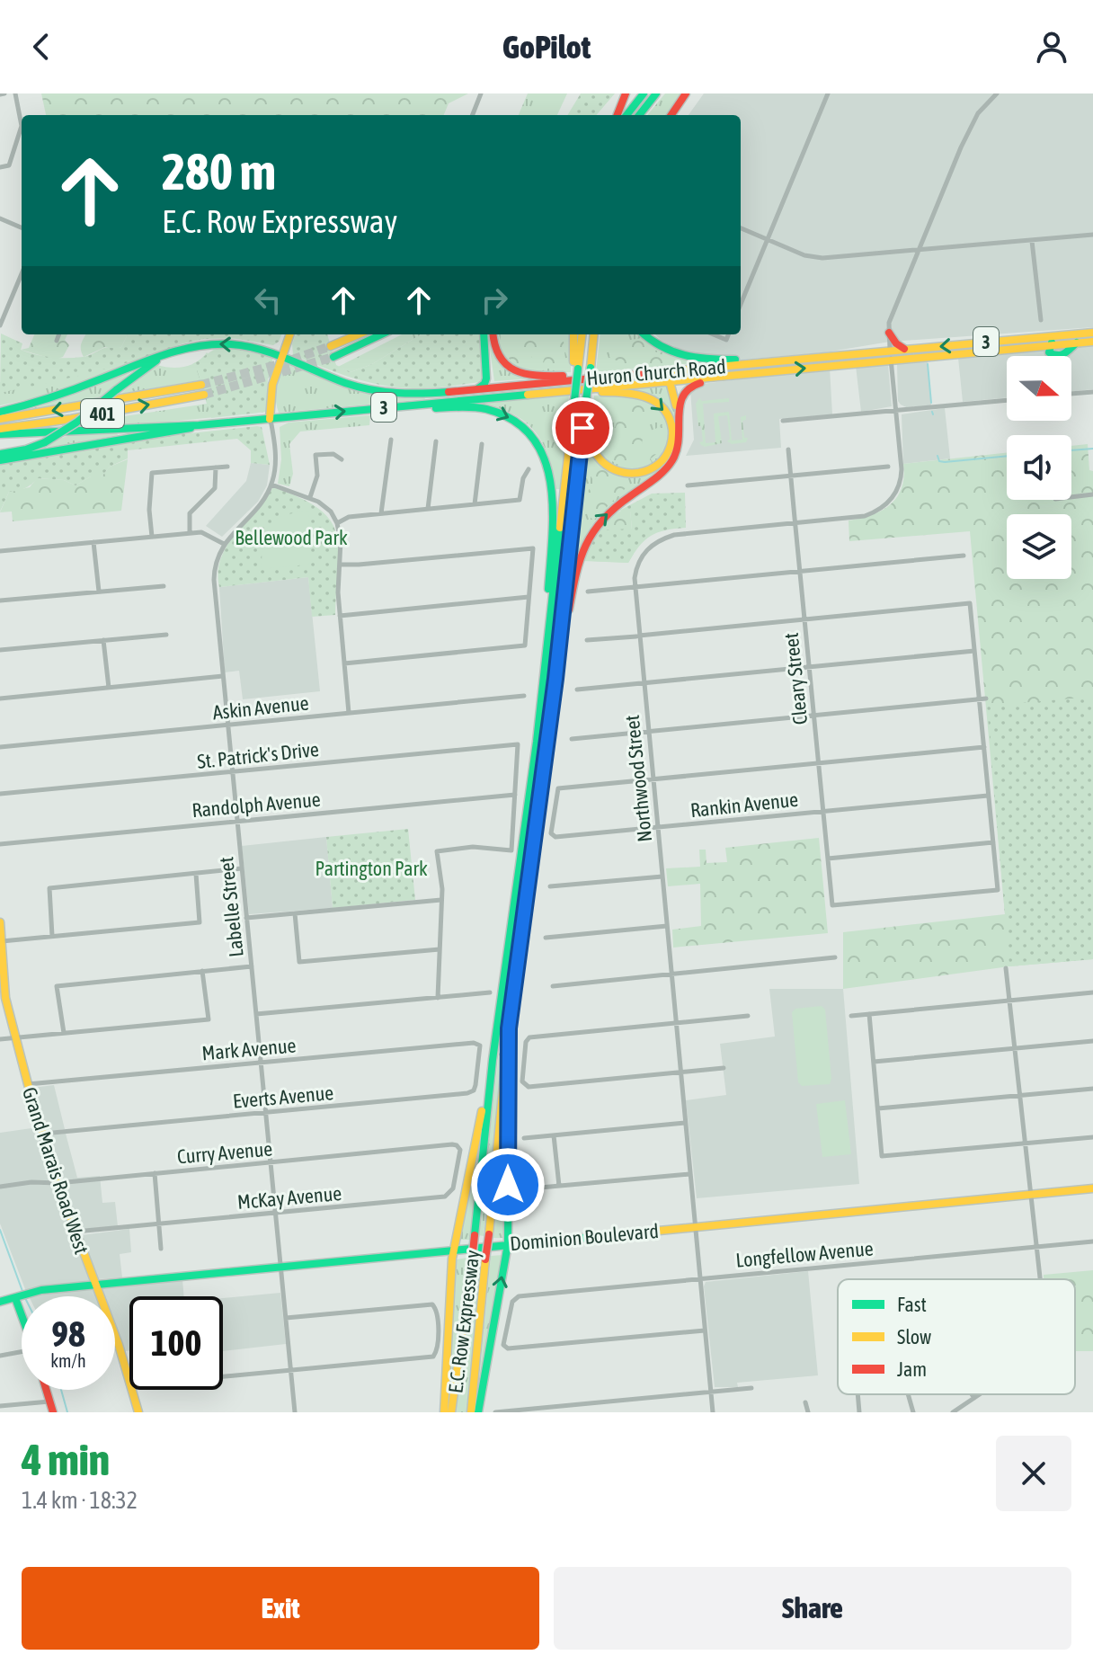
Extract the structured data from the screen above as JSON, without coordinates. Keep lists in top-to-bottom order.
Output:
{
  "streets": {
    "main road": [
      "3",
      "Huron Church Road",
      "401",
      "Grand Marais Road West",
      "Dominion Boulevard",
      "E.C. Row Expressway"
    ],
    "street": [
      "Cleary Street",
      "Askin Avenue",
      "St. Patrick's Drive",
      "Northwood Street",
      "Randolph Avenue",
      "Rankin Avenue",
      "Labelle Street",
      "Mark Avenue",
      "Everts Avenue",
      "Curry Avenue",
      "McKay Avenue",
      "Longfellow Avenue"
    ]
  },
  "crossings": [
    ["Huron Church Road", "Northwood Street"],
    ["Huron Church Road", "E.C. Row Expressway"],
    ["Cleary Street", "Northwood Street"],
    ["Cleary Street", "Rankin Avenue"],
    ["Askin Avenue", "Labelle Street"],
    ["St. Patrick's Drive", "Randolph Avenue"],
    ["St. Patrick's Drive", "Labelle Street"],
    ["Northwood Street", "Rankin Avenue"],
    ["Northwood Street", "Dominion Boulevard"],
    ["Northwood Street", "Longfellow Avenue"],
    ["Randolph Avenue", "Labelle Street"],
    ["Labelle Street", "Mark Avenue"],
    ["Labelle Street", "Everts Avenue"],
    ["Labelle Street", "Curry Avenue"],
    ["Labelle Street", "McKay Avenue"],
    ["Labelle Street", "Dominion Boulevard"],
    ["Mark Avenue", "Everts Avenue"],
    ["Mark Avenue", "Grand Marais Road West"],
    ["Everts Avenue", "Grand Marais Road West"],
    ["Curry Avenue", "Grand Marais Road West"],
    ["Curry Avenue", "McKay Avenue"],
    ["Grand Marais Road West", "McKay Avenue"],
    ["Grand Marais Road West", "Dominion Boulevard"]
  ],
  "parks": ["Bellewood Park", "Partington Park"],
  "legend": ["Fast", "Slow", "Jam"],
  "north": "right",
  "page": {
    "header": "GoPilot",
    "turn": ["280 m", "E.C. Row Expressway"],
    "speed": "98 km/h",
    "limit": "100",
    "heading": ["4 min", "1.4 km · 18:32"],
    "buttons": ["Exit", "Share"]
  }
}
